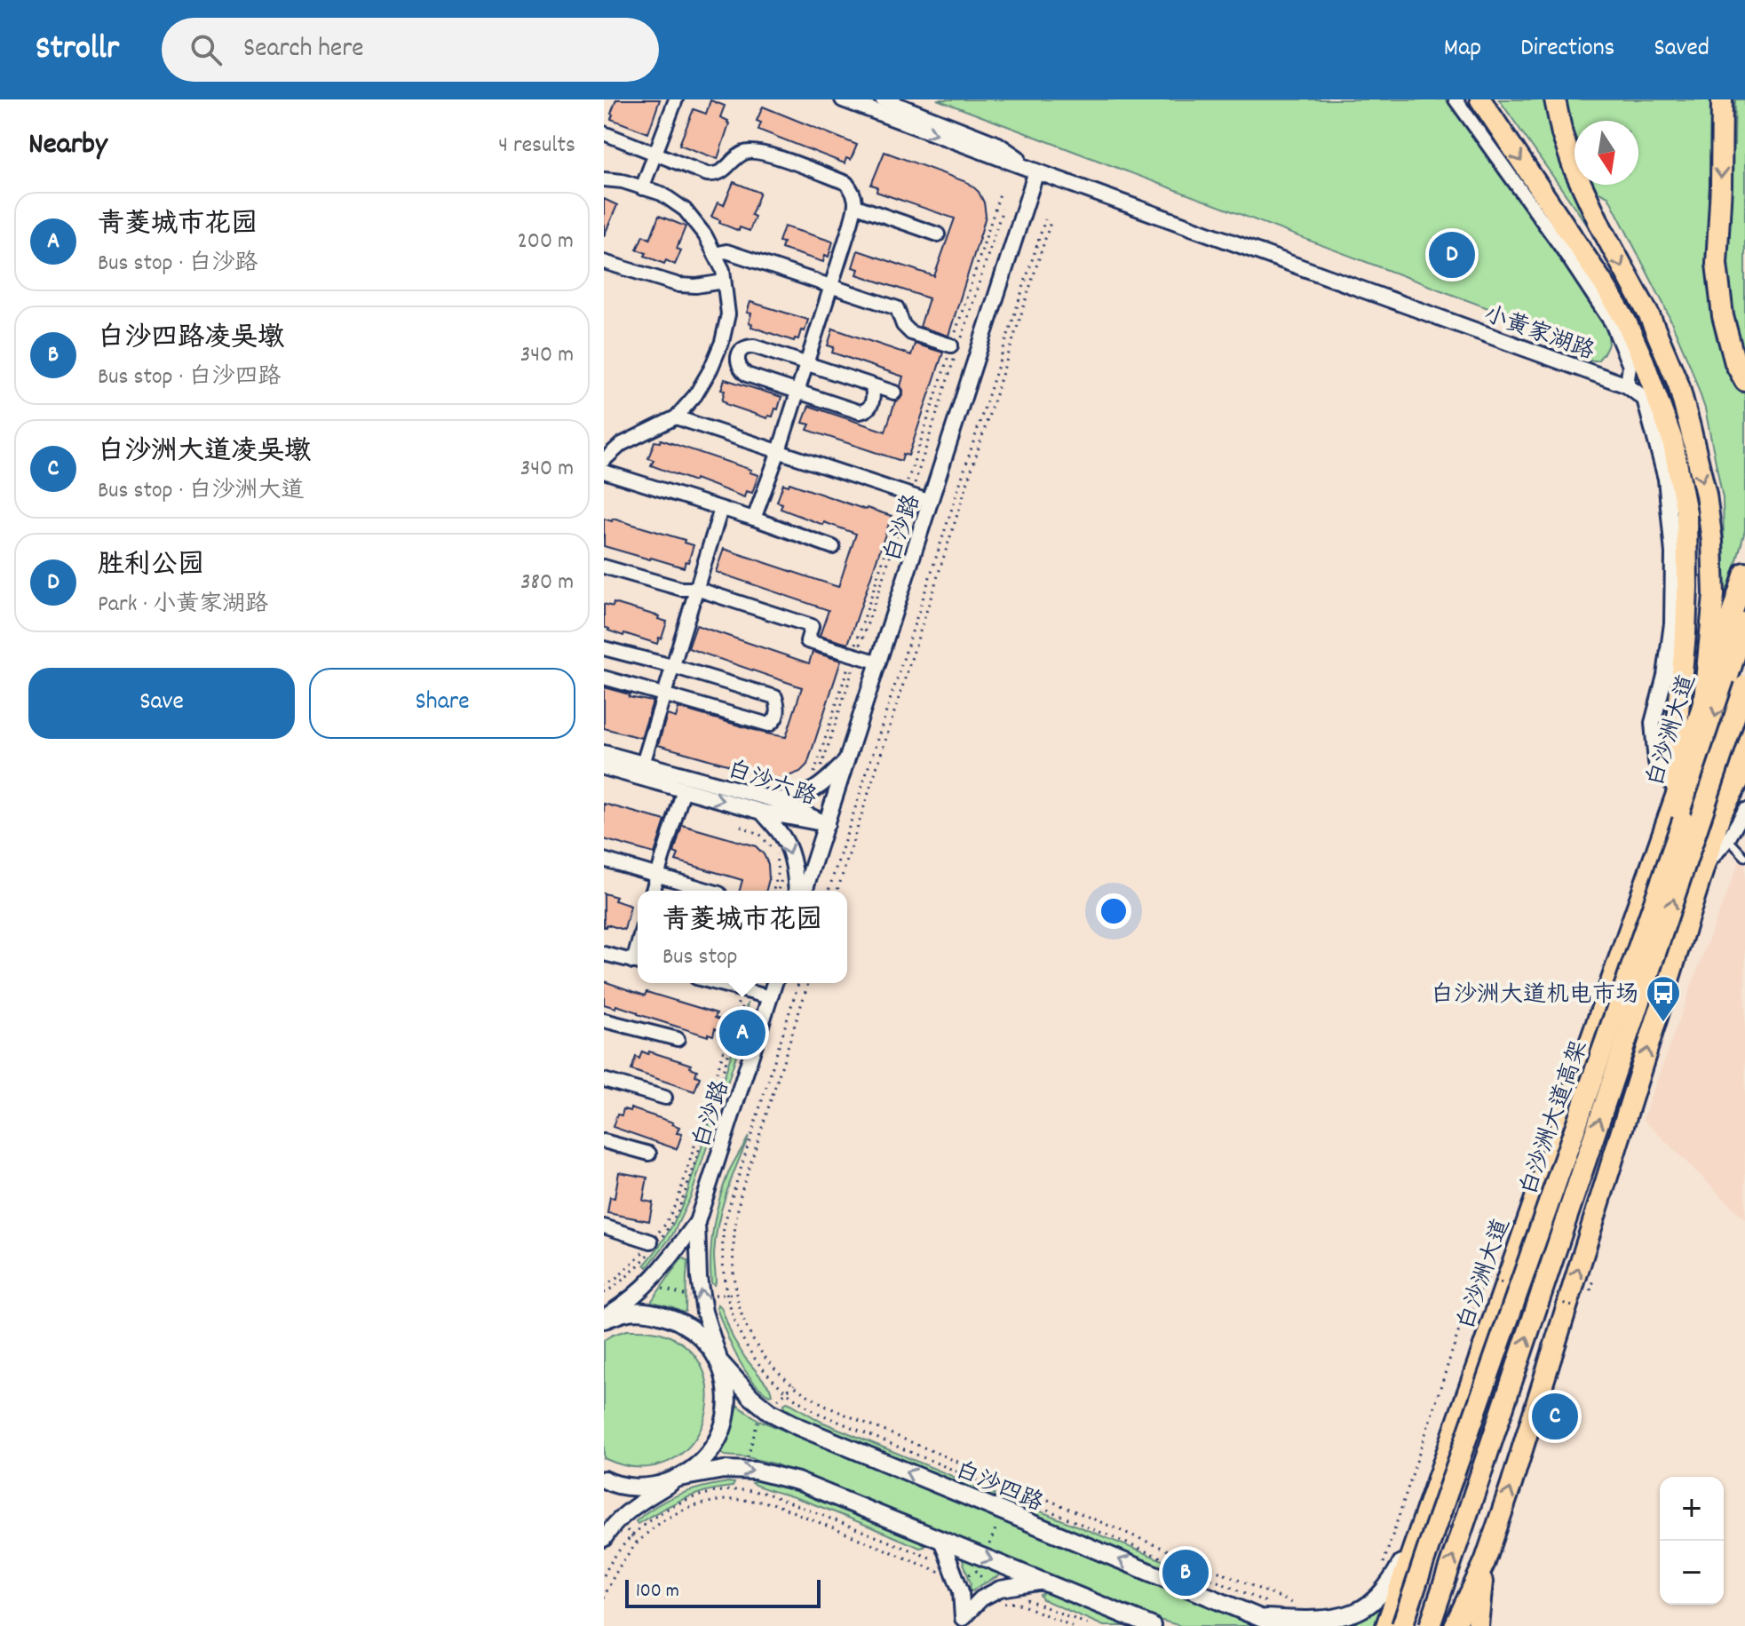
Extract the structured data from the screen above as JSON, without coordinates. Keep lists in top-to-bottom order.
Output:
{
  "streets": {
    "main road": ["白沙洲大道", "白沙洲大道高架", "白沙四路"],
    "street": ["小黄家湖路", "白沙路", "白沙六路"]
  },
  "crossings": [
    ["小黄家湖路", "白沙路"],
    ["白沙路", "白沙六路"]
  ],
  "places": {
    "bus stop": ["白沙洲大道机电市场"]
  },
  "scale_bar": "100 m",
  "north": "bottom",
  "page": {
    "header": "Strollr",
    "search": "Search here",
    "nav": ["Map", "Directions", "Saved"],
    "heading": ["Nearby", "4 results"],
    "list": [
      {
        "mark": "A",
        "name": "青菱城市花园",
        "note": "Bus stop · 白沙路",
        "value": "200 m"
      },
      {
        "mark": "B",
        "name": "白沙四路凌吴墩",
        "note": "Bus stop · 白沙四路",
        "value": "340 m"
      },
      {
        "mark": "C",
        "name": "白沙洲大道凌吴墩",
        "note": "Bus stop · 白沙洲大道",
        "value": "340 m"
      },
      {
        "mark": "D",
        "name": "胜利公园",
        "note": "Park · 小黄家湖路",
        "value": "380 m"
      }
    ],
    "pins": [
      "D",
      "A",
      "C",
      "B"
    ],
    "buttons": ["Save", "Share"],
    "popup": ["青菱城市花园", "Bus stop"],
    "map_buttons": ["+", "−"],
    "scale": "100 m"
  }
}
